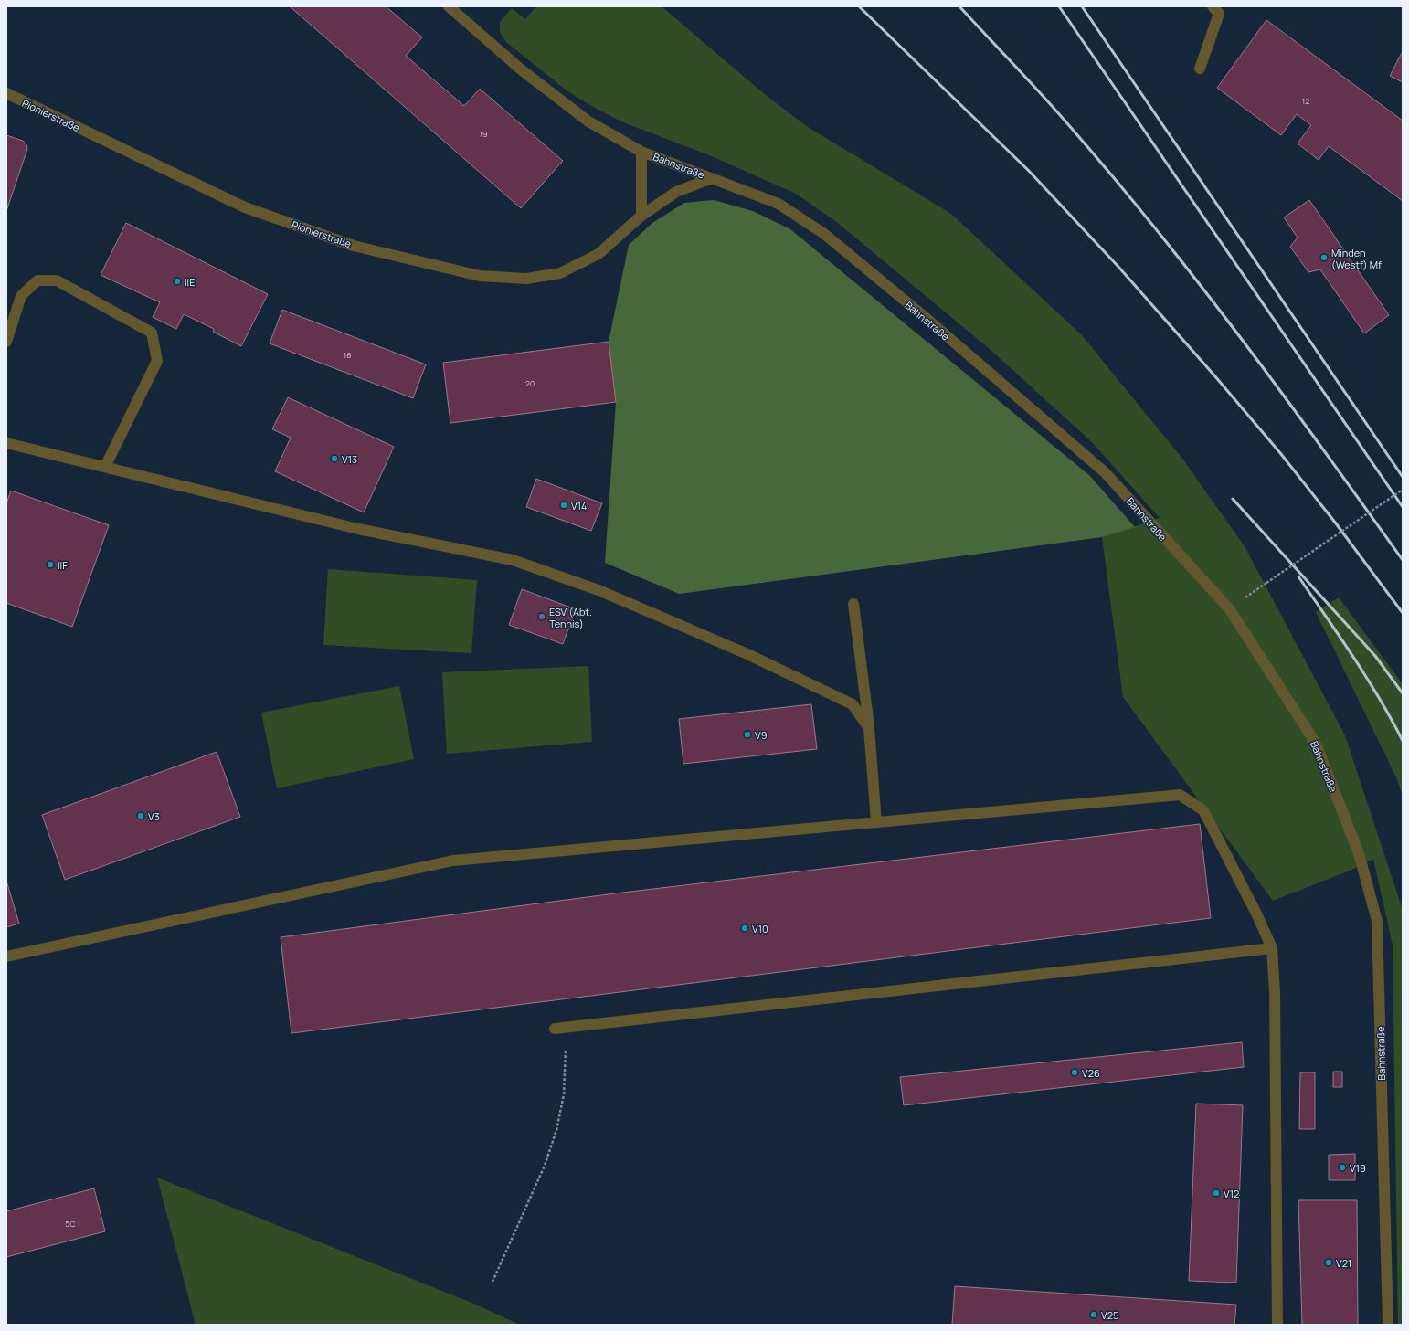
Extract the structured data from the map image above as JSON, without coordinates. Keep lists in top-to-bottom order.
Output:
{
  "streets": {
    "street": ["Pionierstraße", "Bahnstraße"]
  },
  "crossings": [
    ["Pionierstraße", "Bahnstraße"]
  ],
  "places": [
    "Minden (Westf) Mf",
    "IIE",
    "V13",
    "V14",
    "IIF",
    "ESV (Abt. Tennis)",
    "V9",
    "V3",
    "V10",
    "V26",
    "V19",
    "V12",
    "V21",
    "V25"
  ],
  "house_numbers": [
    "12",
    "19",
    "18",
    "20",
    "5C"
  ]
}
